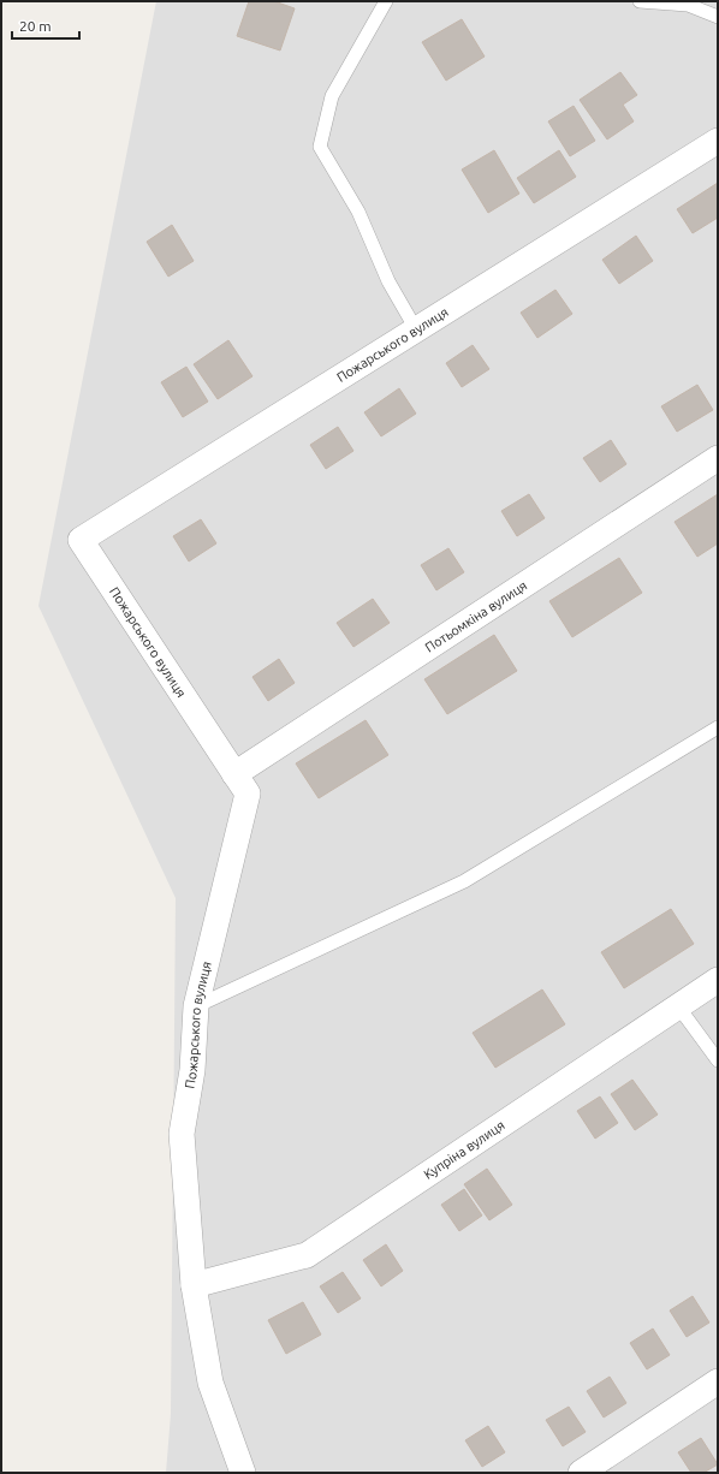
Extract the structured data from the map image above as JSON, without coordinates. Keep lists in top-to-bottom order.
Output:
{
  "streets": {
    "street": ["Пожарського вулиця", "Потьомкіна вулиця", "Купріна вулиця"]
  },
  "crossings": [
    ["Пожарського вулиця", "Потьомкіна вулиця"],
    ["Пожарського вулиця", "Купріна вулиця"]
  ],
  "scale_bar": "20 m"
}
